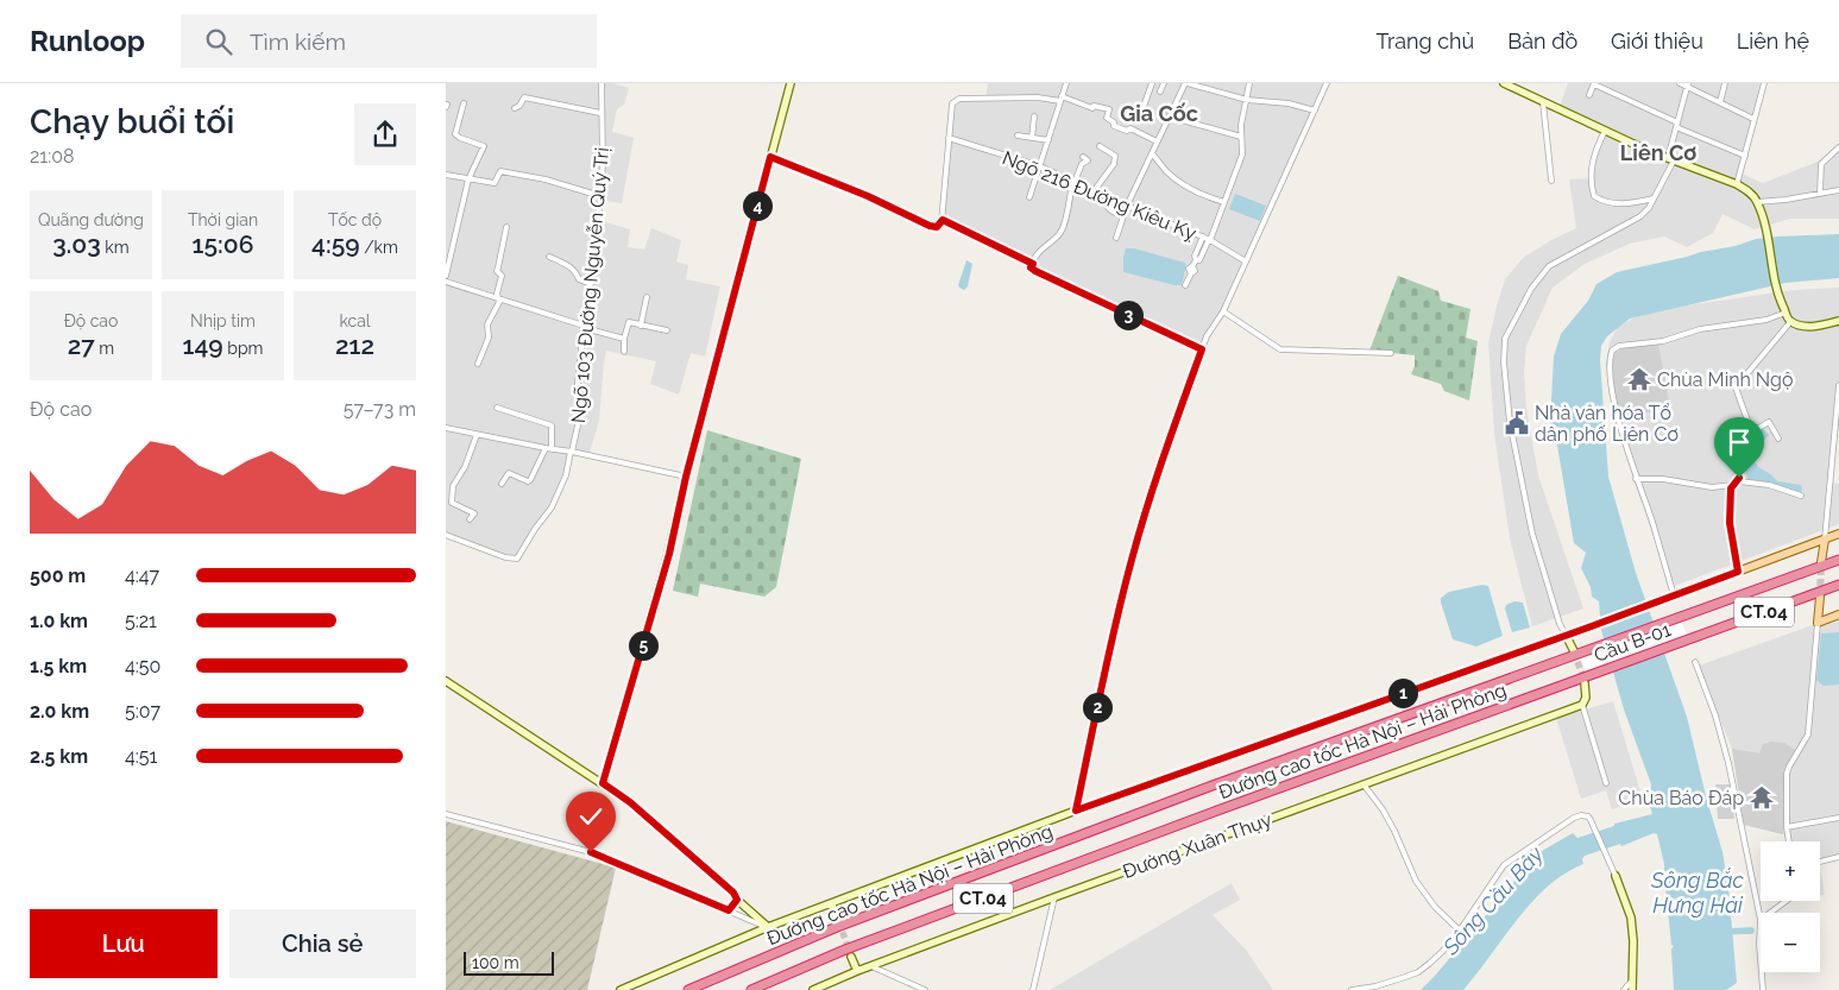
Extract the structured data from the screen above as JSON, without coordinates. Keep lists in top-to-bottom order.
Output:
{
  "streets": {
    "highway": ["CT.04", "Cầu B-01", "Đường cao tốc Hà Nội – Hải Phòng"],
    "main road": ["Đường Xuân Thụy"],
    "street": ["Ngõ 216 Đường Kiêu Kỵ", "Ngõ 103 Đường Nguyễn Quý Trị"]
  },
  "crossings": [
    ["Cầu B-01", "Đường cao tốc Hà Nội – Hải Phòng"]
  ],
  "districts": ["Gia Cốc", "Liên Cơ"],
  "water": ["Sông Bắc Hưng Hải", "Sông Cầu Bây"],
  "places": {
    "temple": ["Chùa Minh Ngộ", "Chùa Báo Đáp"],
    "public building": ["Nhà văn hóa Tổ dân phố Liên Cơ"]
  },
  "scale_bar": "100 m",
  "page": {
    "header": "Runloop",
    "search": "Tìm kiếm",
    "nav": [
      "Trang chủ",
      "Bản đồ",
      "Giới thiệu",
      "Liên hệ"
    ],
    "heading": ["Chạy buổi tối", "21:08"],
    "stats": [
      ["Quãng đường", "3.03 km"],
      ["Thời gian", "15:06"],
      ["Tốc độ", "4:59 /km"],
      ["Độ cao", "27 m"],
      ["Nhịp tim", "149 bpm"],
      ["kcal", "212"]
    ],
    "pins": [
      "4",
      "3",
      "5",
      "1",
      "2"
    ],
    "chart": ["Độ cao", "57–73 m"],
    "list": [
      {
        "name": "500 m",
        "note": "4:47"
      },
      {
        "name": "1.0 km",
        "note": "5:21"
      },
      {
        "name": "1.5 km",
        "note": "4:50"
      },
      {
        "name": "2.0 km",
        "note": "5:07"
      },
      {
        "name": "2.5 km",
        "note": "4:51"
      }
    ],
    "map_buttons": ["+", "−"],
    "buttons": ["Lưu", "Chia sẻ"],
    "scale": "100 m"
  }
}
